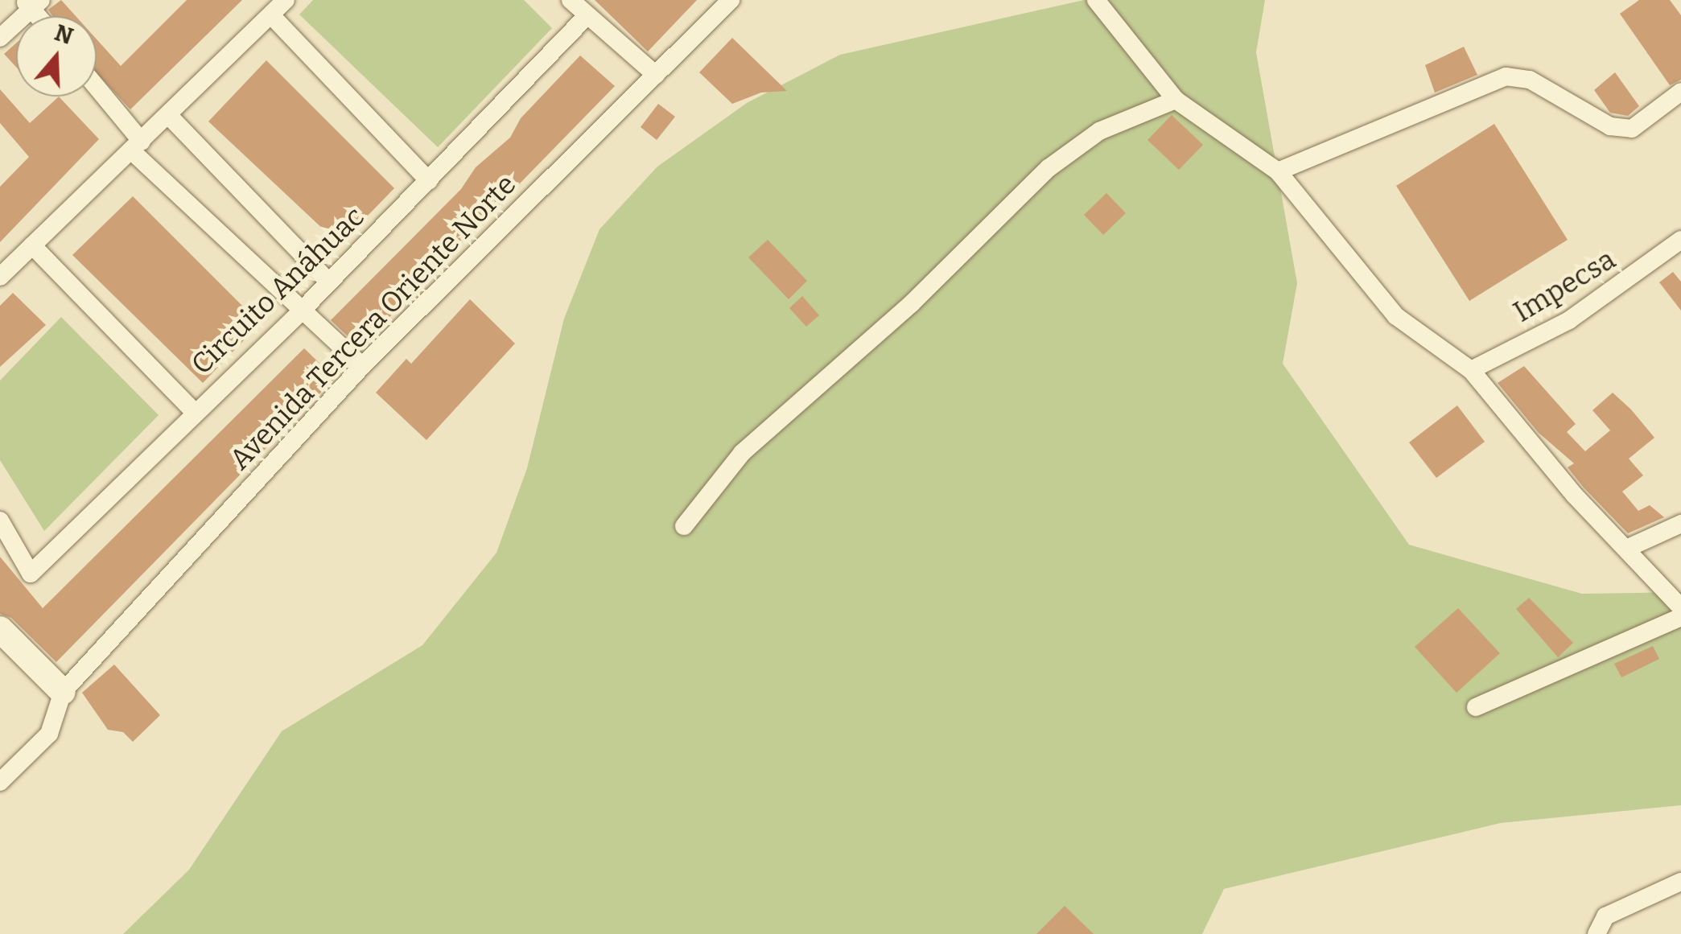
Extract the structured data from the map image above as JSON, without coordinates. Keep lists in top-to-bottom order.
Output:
{
  "streets": {
    "street": ["Impecsa", "Circuito Anáhuac", "Avenida Tercera Oriente Norte"]
  },
  "north": "top"
}
